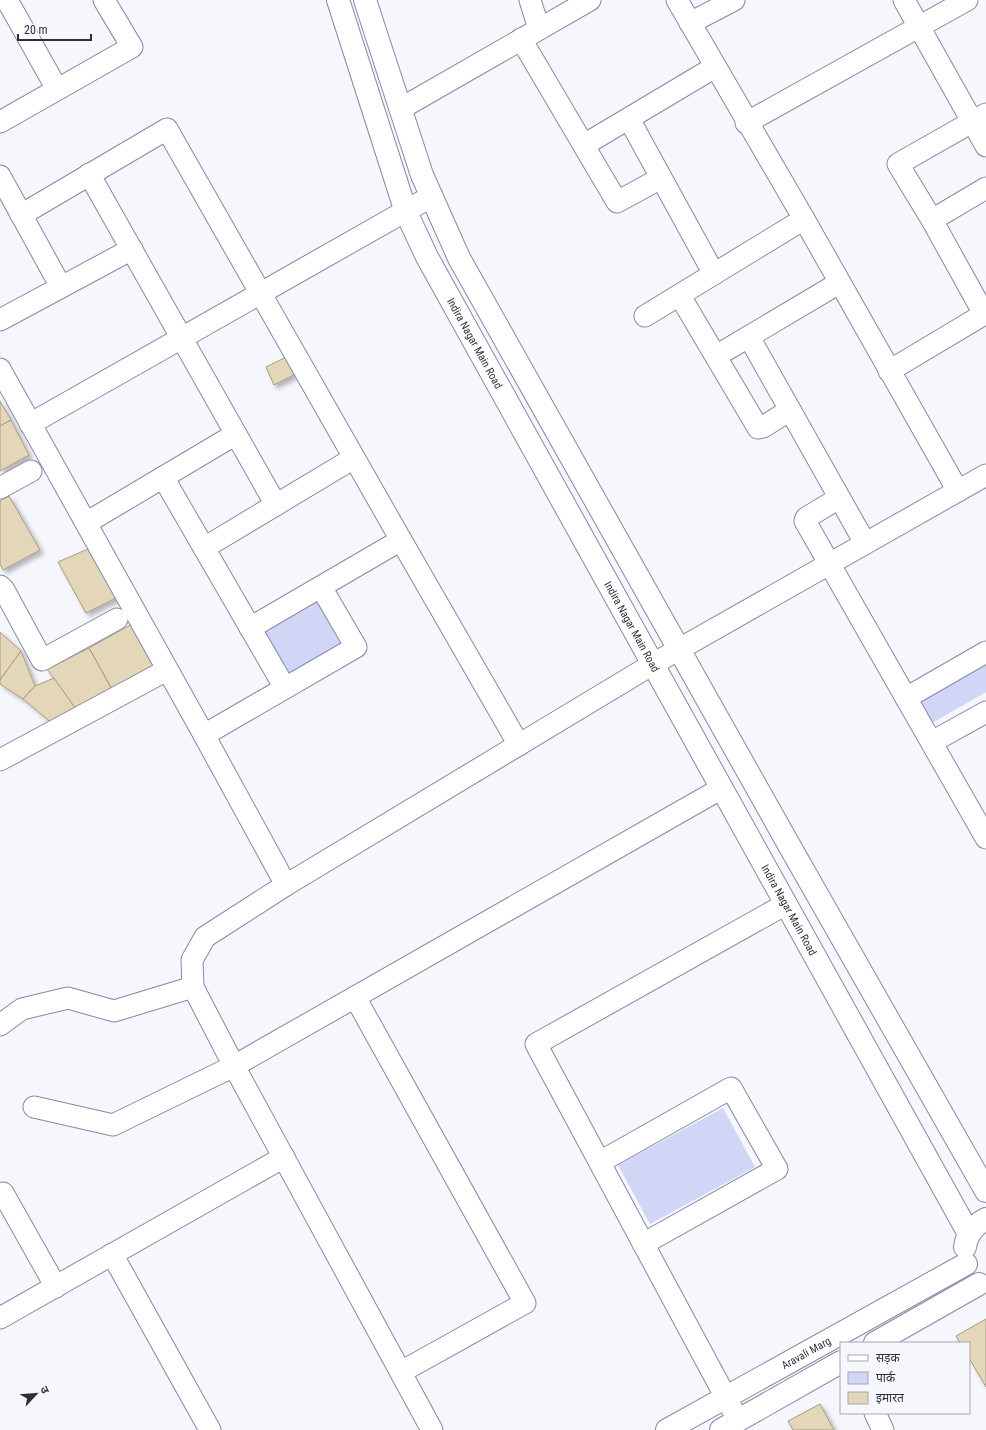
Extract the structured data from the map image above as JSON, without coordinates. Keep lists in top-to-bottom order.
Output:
{
  "streets": {
    "street": ["Indira Nagar Main Road", "Aravali Marg"]
  },
  "legend": ["सड़क", "पार्क", "इमारत"],
  "scale_bar": "20 m",
  "north": "top right"
}
